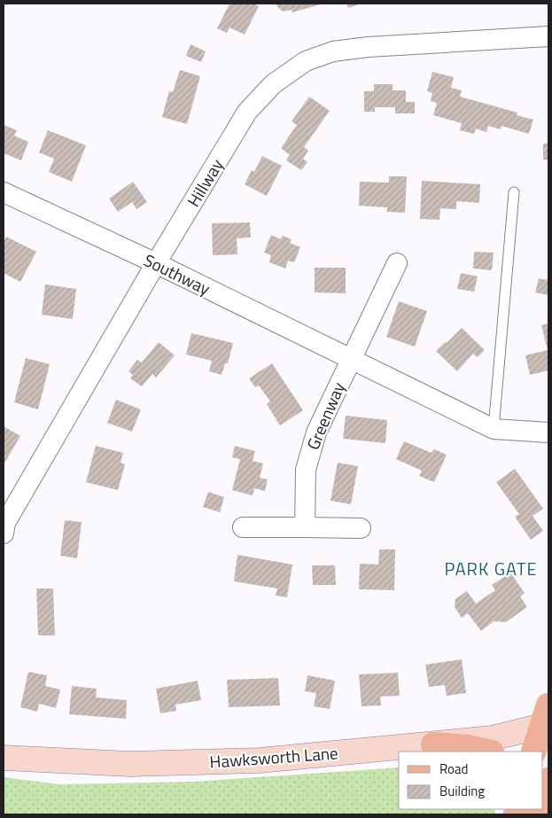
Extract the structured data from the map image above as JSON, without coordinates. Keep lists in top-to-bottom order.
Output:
{
  "streets": {
    "street": [
      "Hillway",
      "Southway",
      "Greenway",
      "Hawksworth Lane"
    ]
  },
  "crossings": [
    ["Hillway", "Southway"],
    ["Southway", "Greenway"]
  ],
  "districts": ["PARK GATE"],
  "legend": ["Road", "Building"]
}
